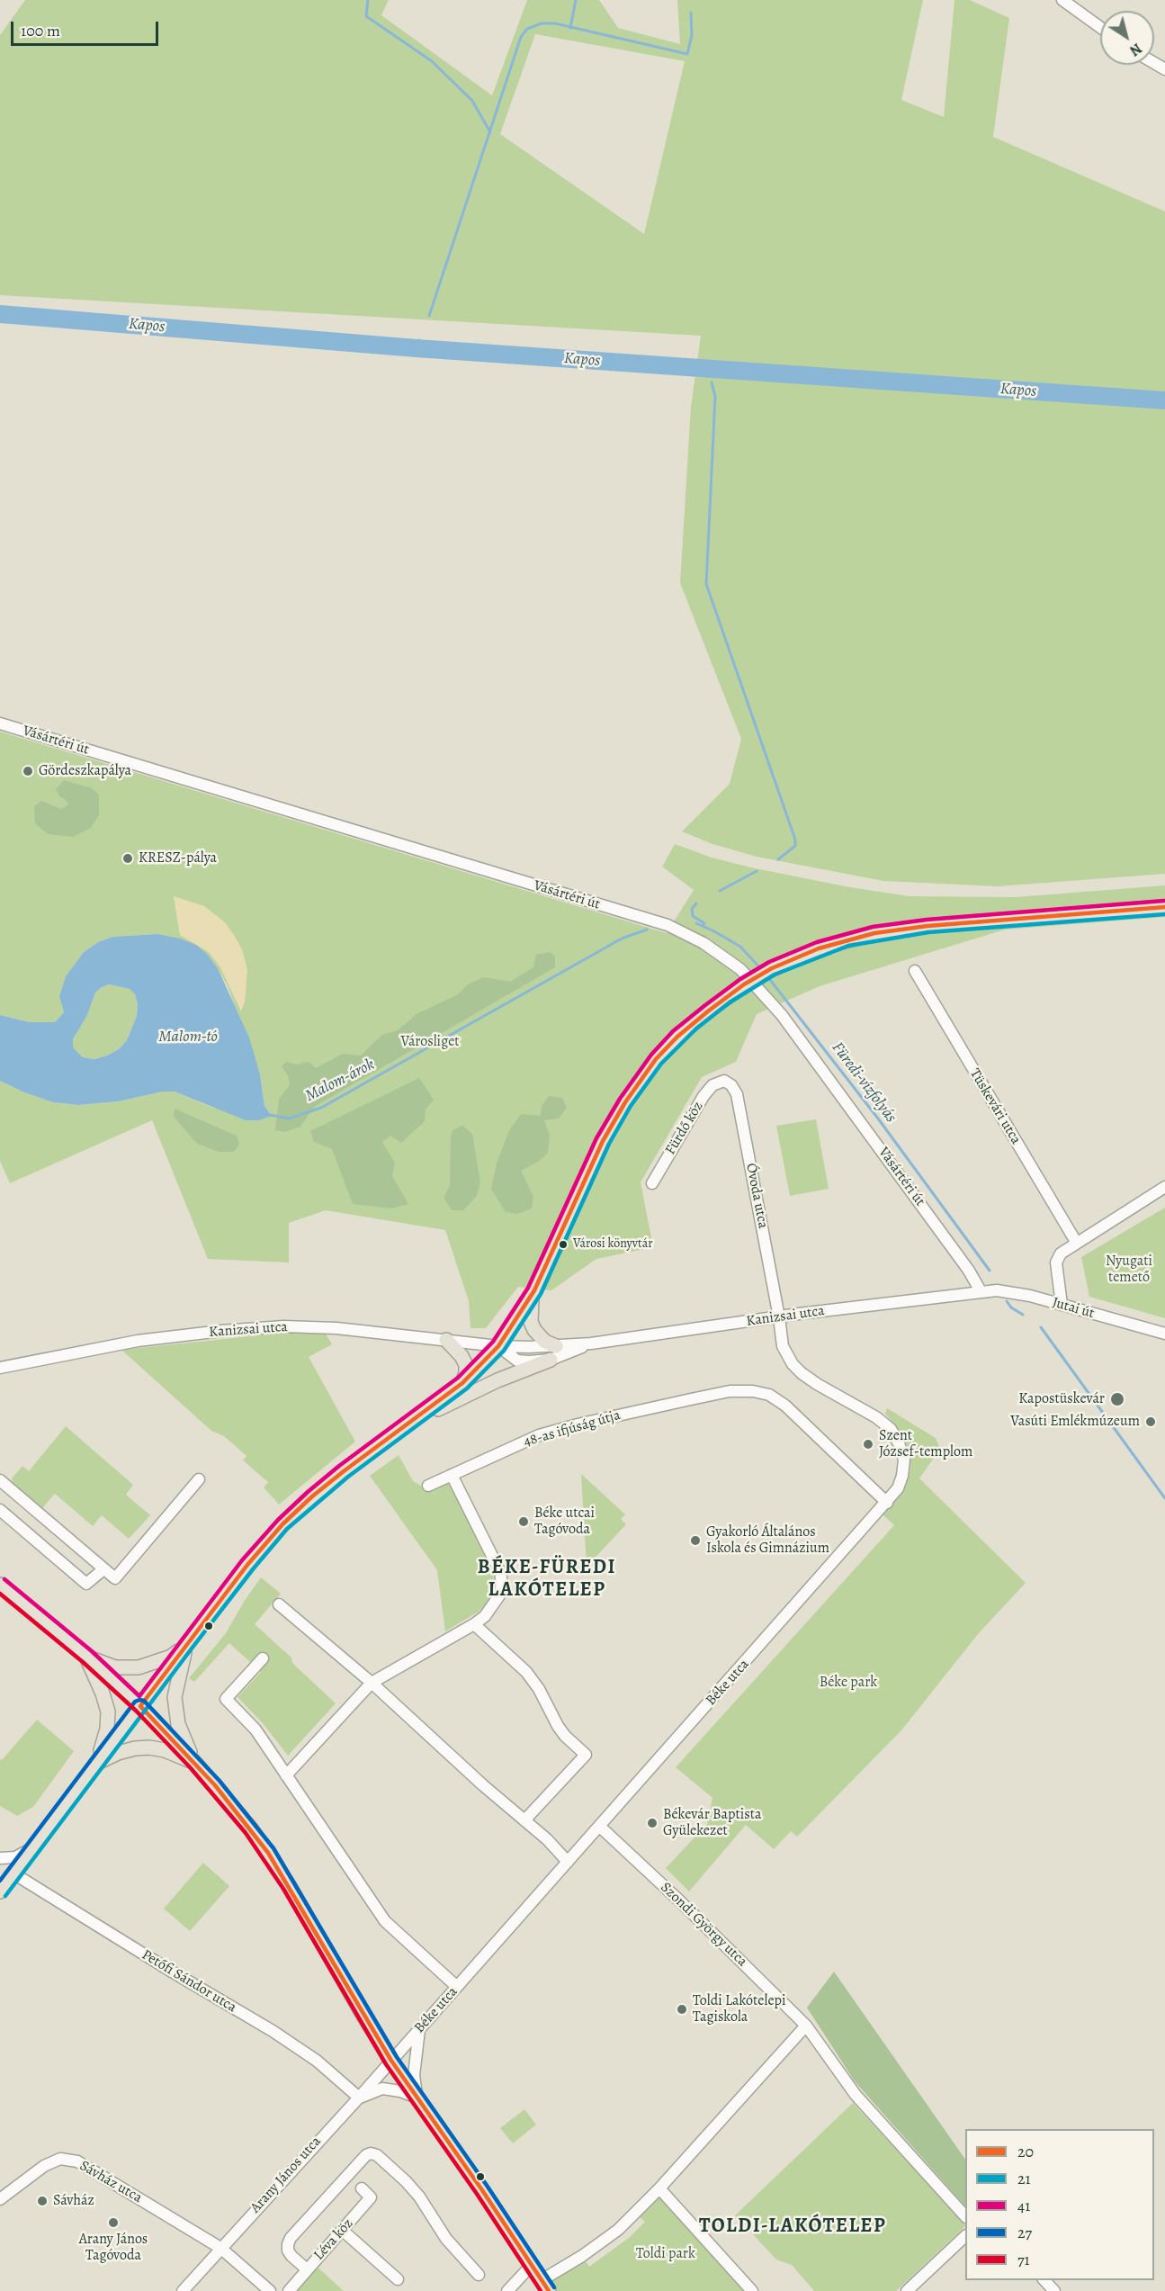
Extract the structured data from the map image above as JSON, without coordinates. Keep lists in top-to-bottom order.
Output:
{
  "streets": {
    "street": [
      "Vásártéri út",
      "Tüskevári utca",
      "Fürdő köz",
      "Óvoda utca",
      "Jutai út",
      "Kanizsai utca",
      "48-as ifjúság útja",
      "Béke utca",
      "Szondi György utca",
      "Petőfi Sándor utca",
      "Arany János utca",
      "Sávház utca",
      "Léva köz"
    ]
  },
  "crossings": [
    ["Vásártéri út", "Jutai út"],
    ["Vásártéri út", "Kanizsai utca"],
    ["Fürdő köz", "Óvoda utca"],
    ["Óvoda utca", "Kanizsai utca"],
    ["Óvoda utca", "Béke utca"],
    ["Jutai út", "Kanizsai utca"],
    ["Kanizsai utca", "Béke utca"],
    ["48-as ifjúság útja", "Béke utca"],
    ["Béke utca", "Szondi György utca"],
    ["Béke utca", "Arany János utca"],
    ["Petőfi Sándor utca", "Arany János utca"],
    ["Arany János utca", "Sávház utca"]
  ],
  "districts": ["BÉKE-FÜREDI LAKÓTELEP", "TOLDI-LAKÓTELEP"],
  "water": [
    "Kapos",
    "Malom-tó",
    "Malom-árok",
    "Füredi-vízfolyás"
  ],
  "parks": [
    "Városliget",
    "Nyugati temető",
    "Béke park",
    "Toldi park"
  ],
  "places": [
    "Gördeszkapálya",
    "KRESZ-pálya",
    "Városi könyvtár",
    "Kapostüskevár",
    "Vasúti Emlékmúzeum",
    "Szent József-templom",
    "Béke utcai Tagóvoda",
    "Gyakorló Általános Iskola és Gimnázium",
    "Békevár Baptista Gyülekezet",
    "Toldi Lakótelepi Tagiskola",
    "Sávház",
    "Arany János Tagóvoda"
  ],
  "lines": [
    "transit line 41",
    "transit line 20",
    "transit line 21",
    "transit line 71",
    "transit line 27"
  ],
  "legend": [
    "20",
    "21",
    "41",
    "27",
    "71"
  ],
  "scale_bar": "100 m",
  "north": "bottom right"
}
